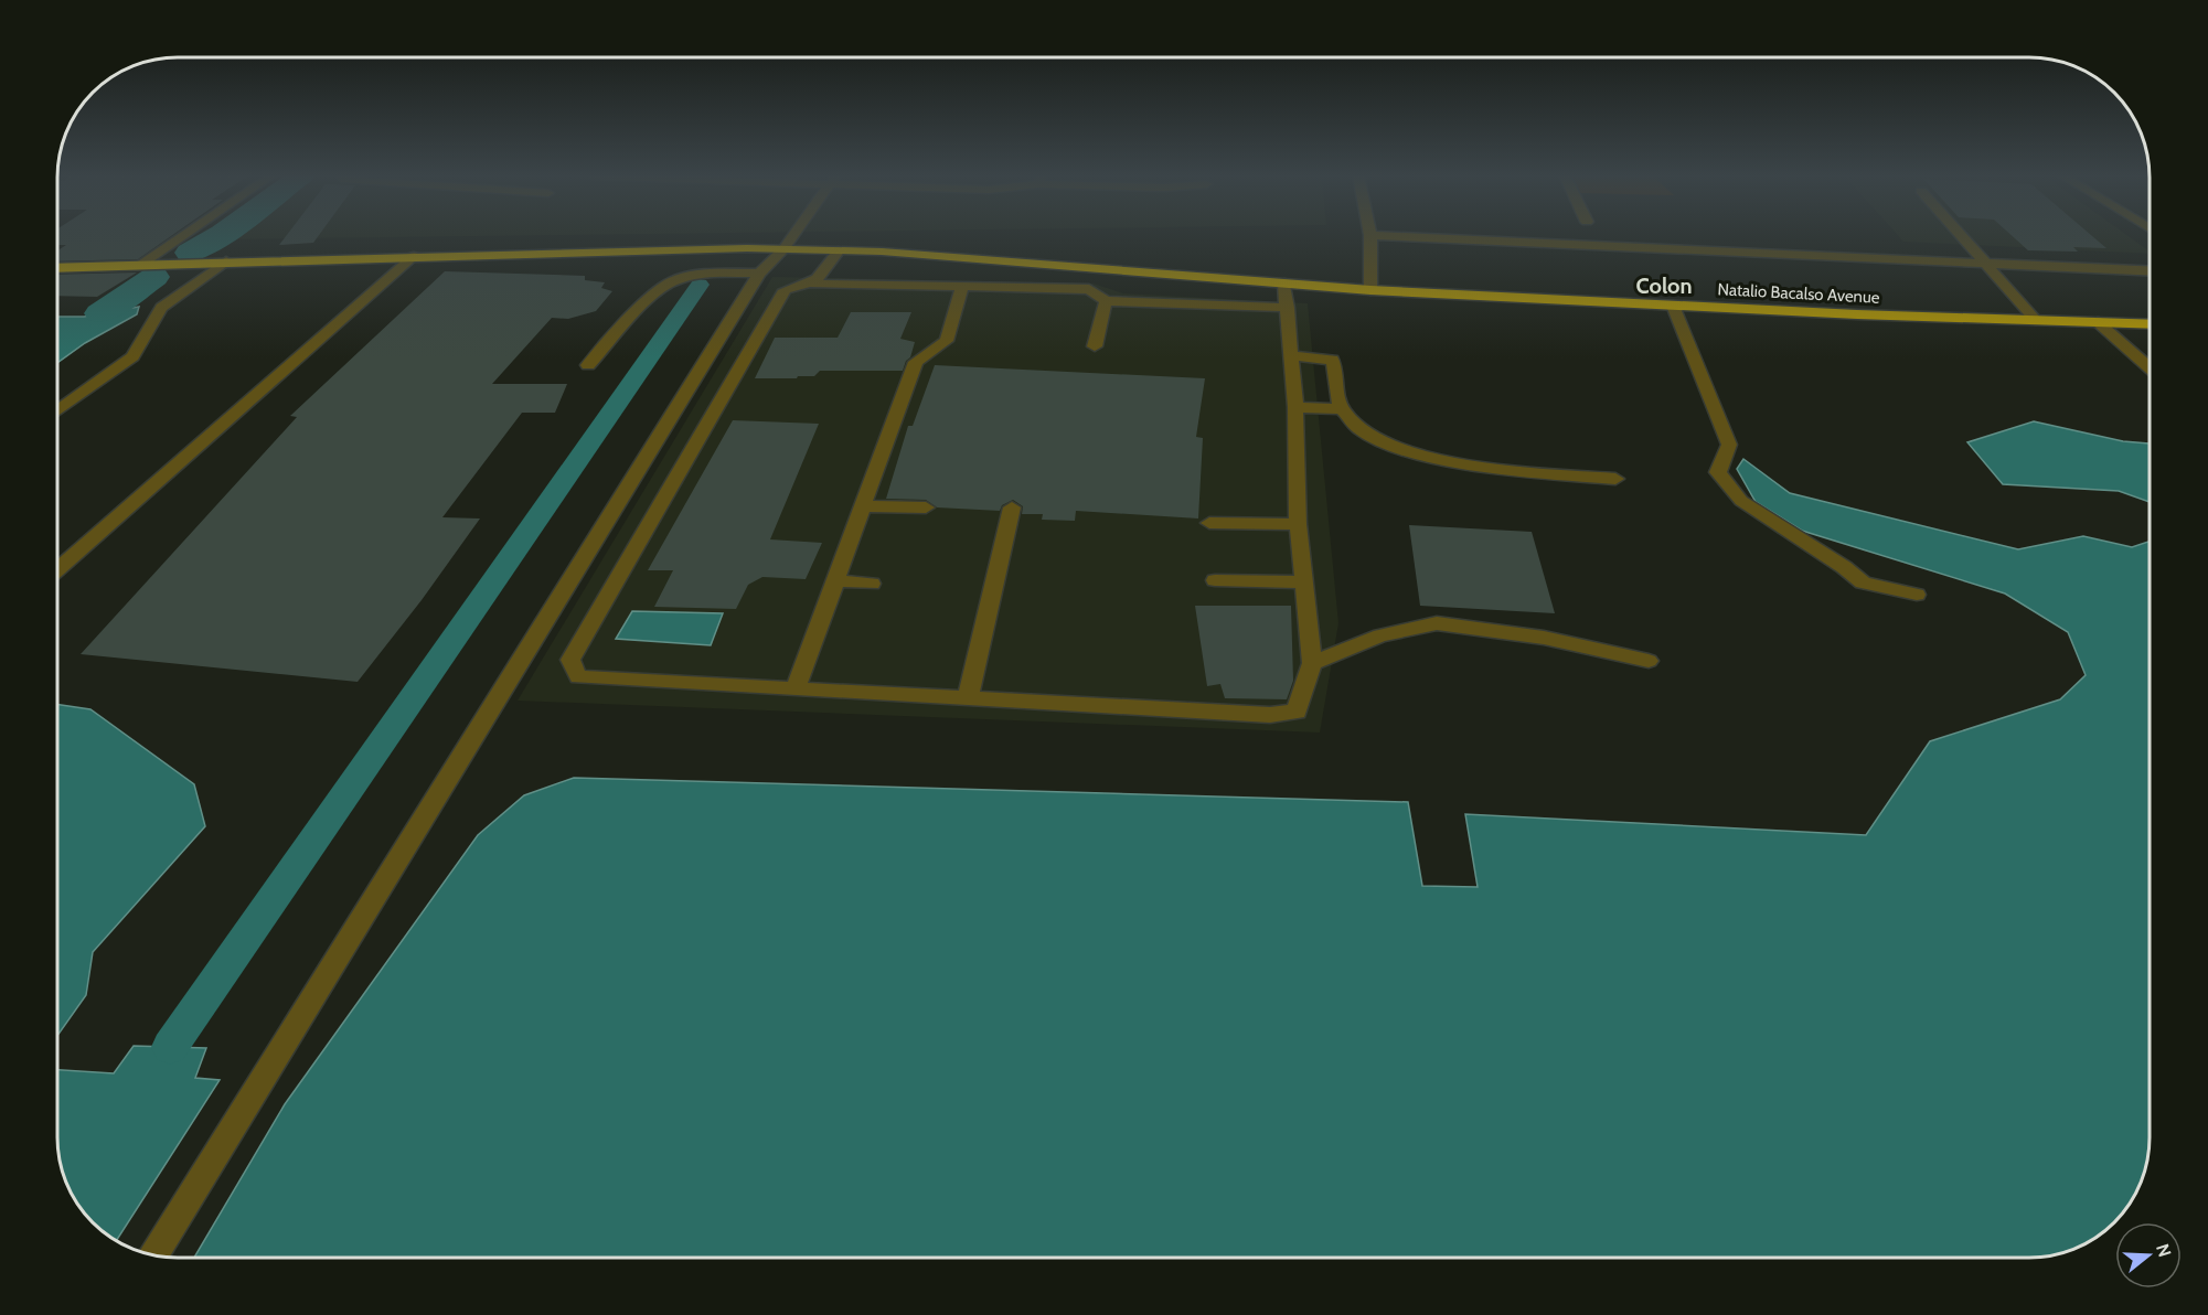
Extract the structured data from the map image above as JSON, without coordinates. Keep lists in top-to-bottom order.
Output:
{
  "streets": {
    "highway": ["Natalio Bacalso Avenue"]
  },
  "districts": ["Colon"],
  "north": "right"
}
